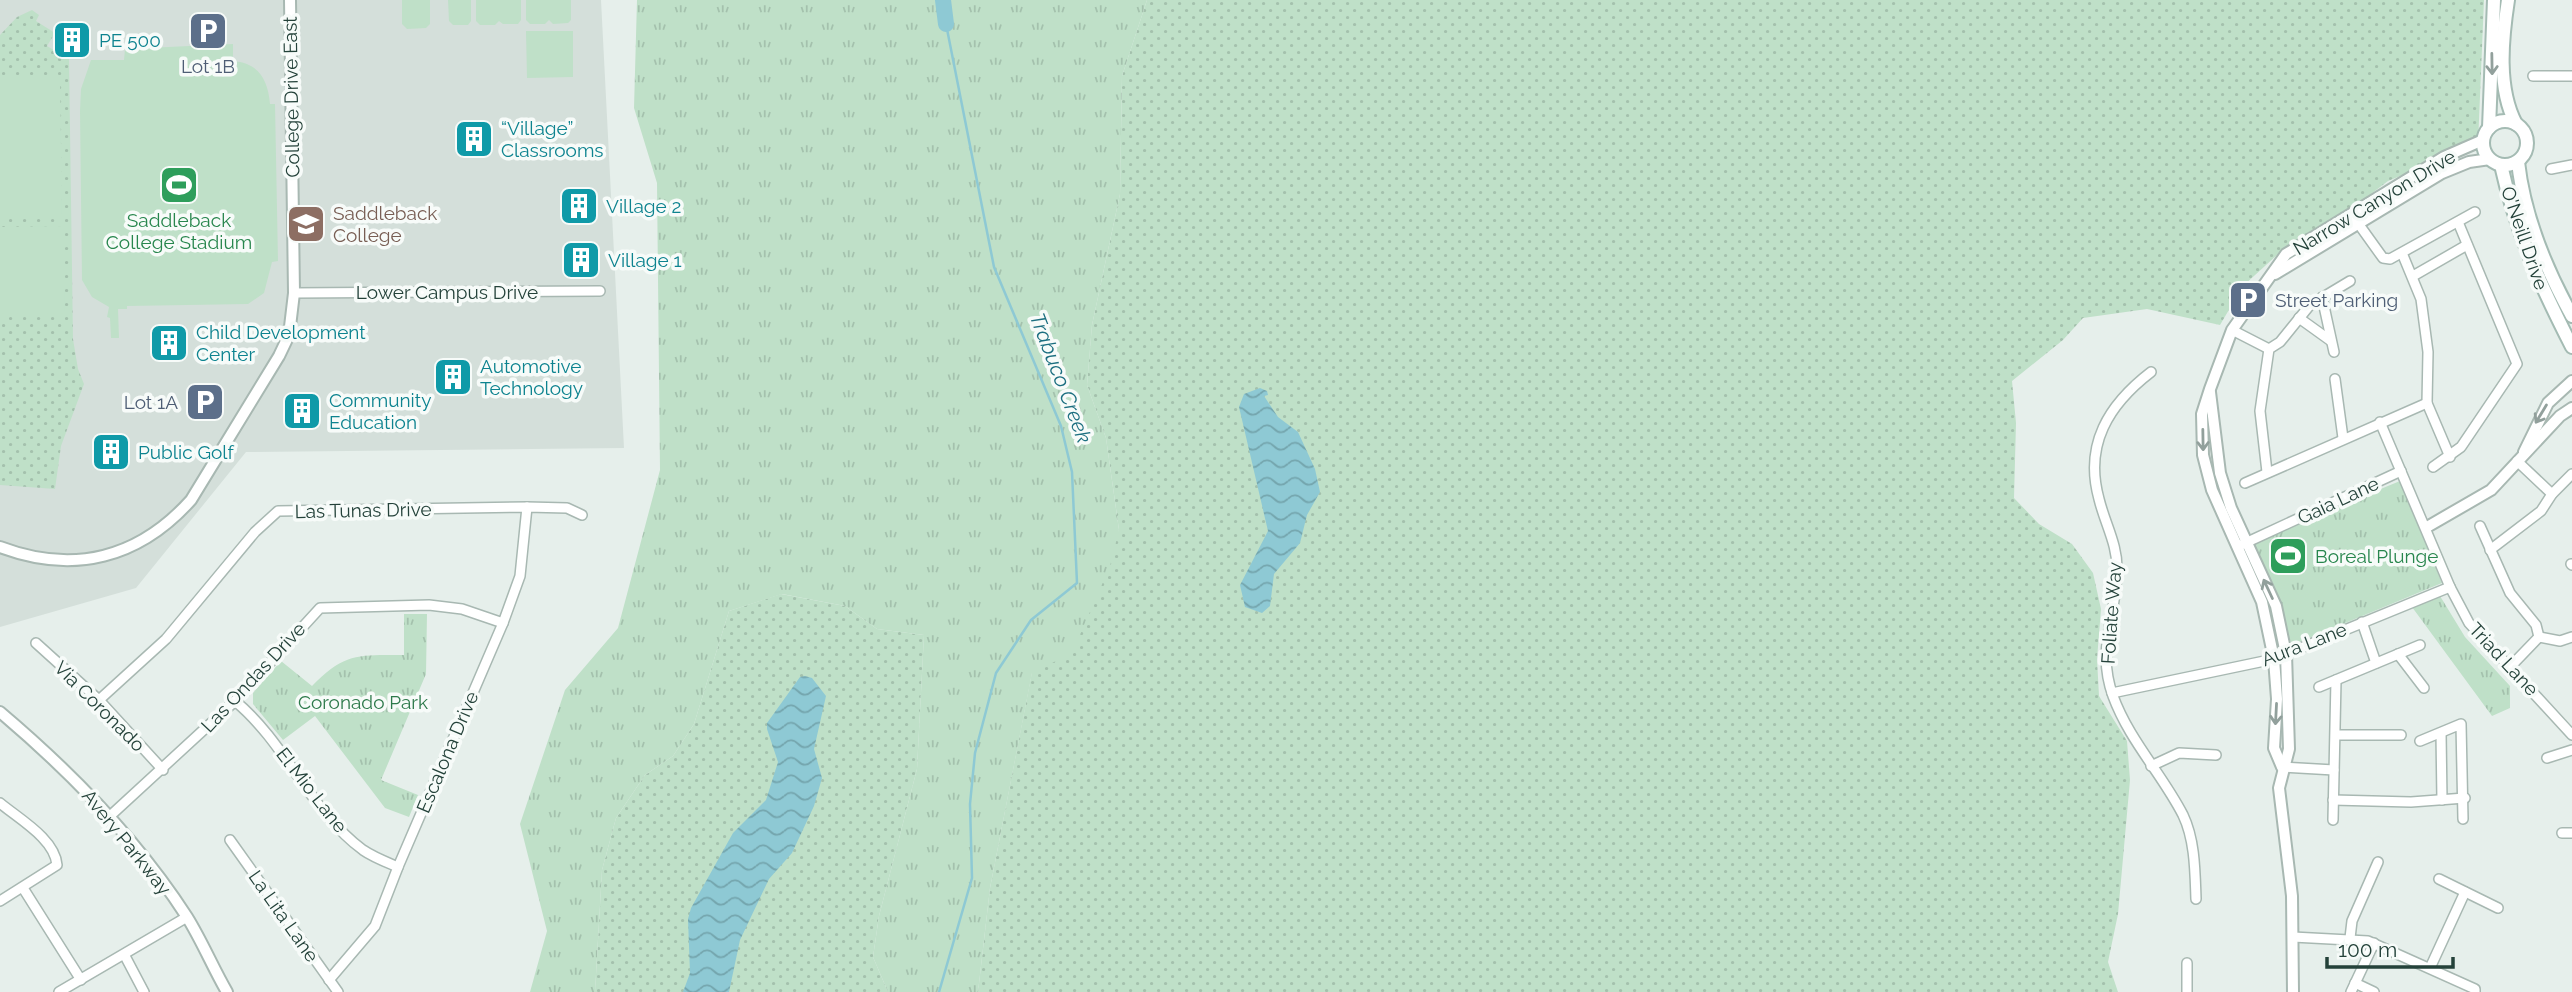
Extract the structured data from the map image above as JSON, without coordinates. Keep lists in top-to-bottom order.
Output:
{
  "streets": {
    "main road": ["O'Neill Drive"],
    "street": [
      "College Drive East",
      "Narrow Canyon Drive",
      "Lower Campus Drive",
      "Gaia Lane",
      "Las Tunas Drive",
      "Foliate Way",
      "Aura Lane",
      "Triad Lane",
      "Las Ondas Drive",
      "Via Coronado",
      "Escalona Drive",
      "El Mio Lane",
      "Avery Parkway",
      "La Lita Lane"
    ]
  },
  "crossings": [
    ["College Drive East", "Lower Campus Drive"],
    ["Narrow Canyon Drive", "O'Neill Drive"],
    ["Narrow Canyon Drive", "Gaia Lane"],
    ["Narrow Canyon Drive", "Aura Lane"],
    ["Gaia Lane", "Triad Lane"],
    ["Las Tunas Drive", "Via Coronado"],
    ["Las Tunas Drive", "Escalona Drive"],
    ["Foliate Way", "Aura Lane"],
    ["Aura Lane", "Triad Lane"],
    ["Las Ondas Drive", "Via Coronado"],
    ["Las Ondas Drive", "Escalona Drive"],
    ["Las Ondas Drive", "El Mio Lane"],
    ["Las Ondas Drive", "Avery Parkway"],
    ["Escalona Drive", "El Mio Lane"],
    ["Escalona Drive", "La Lita Lane"]
  ],
  "water": ["Trabuco Creek"],
  "parks": ["Coronado Park"],
  "places": {
    "parking": ["Lot 1B", "Street Parking", "Lot 1A"],
    "building": [
      "PE 500",
      "“Village” Classrooms",
      "Village 2",
      "Village 1",
      "Child Development Center",
      "Automotive Technology",
      "Community Education",
      "Public Golf"
    ],
    "sports": ["Saddleback College Stadium", "Boreal Plunge"],
    "school or university": ["Saddleback College"]
  },
  "scale_bar": "100 m"
}
